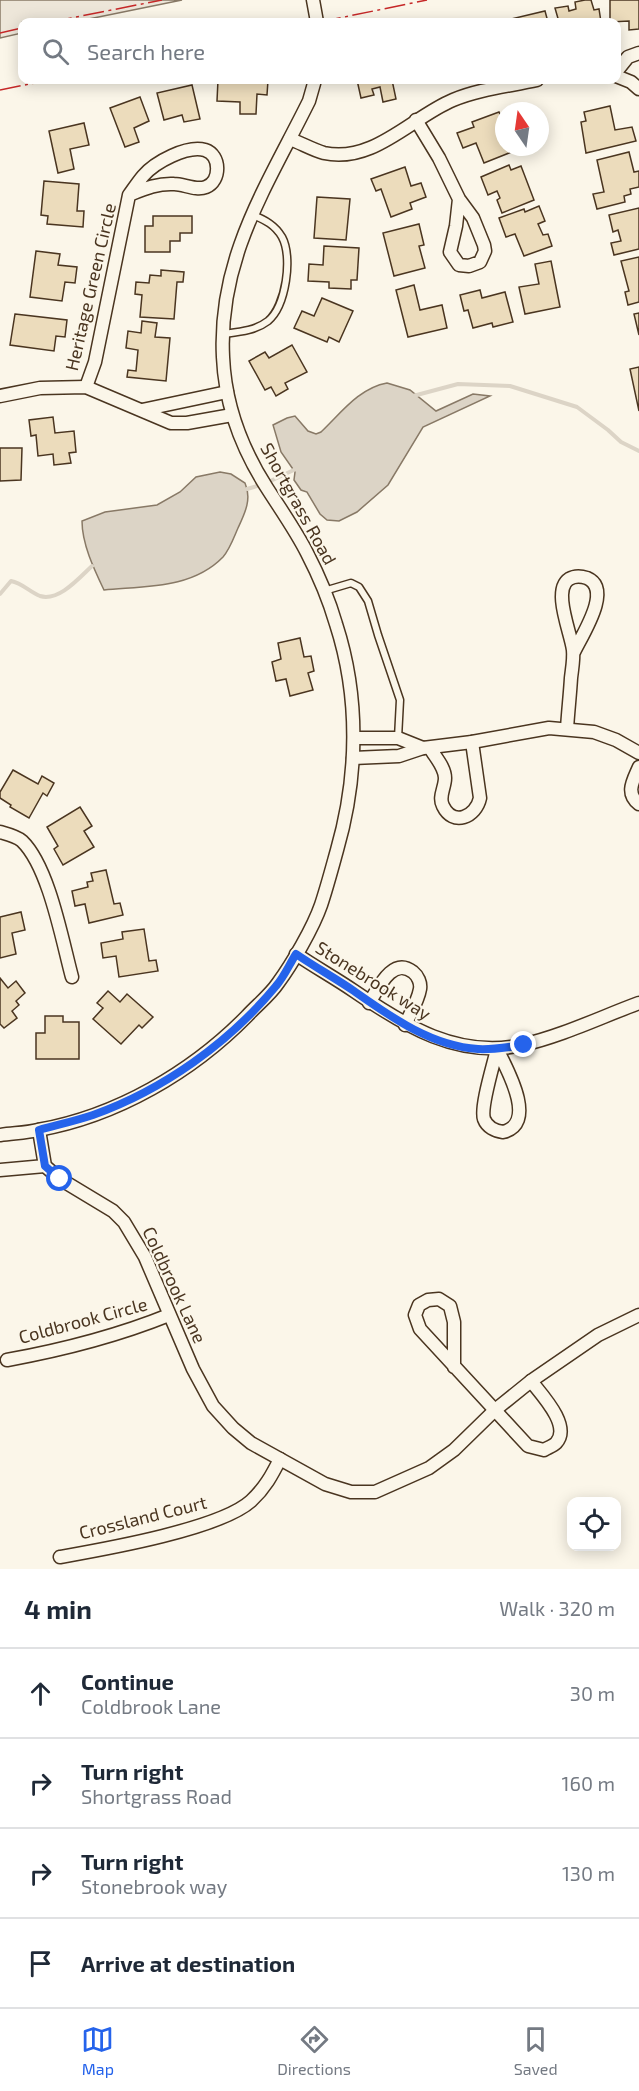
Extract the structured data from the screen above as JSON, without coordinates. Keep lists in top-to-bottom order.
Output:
{
  "streets": {
    "street": [
      "Heritage Green Circle",
      "Shortgrass Road",
      "Stonebrook way",
      "Coldbrook Lane",
      "Coldbrook Circle",
      "Crossland Court"
    ]
  },
  "crossings": [
    ["Shortgrass Road", "Stonebrook way"],
    ["Coldbrook Lane", "Coldbrook Circle"],
    ["Coldbrook Lane", "Crossland Court"]
  ],
  "north": "top",
  "page": {
    "search": "Search here",
    "heading": ["4 min", "Walk · 320 m"],
    "list": [
      ["Continue", "Coldbrook Lane", "30 m"],
      ["Turn right", "Shortgrass Road", "160 m"],
      ["Turn right", "Stonebrook way", "130 m"],
      "Arrive at destination"
    ],
    "nav": ["Map", "Directions", "Saved"]
  }
}
